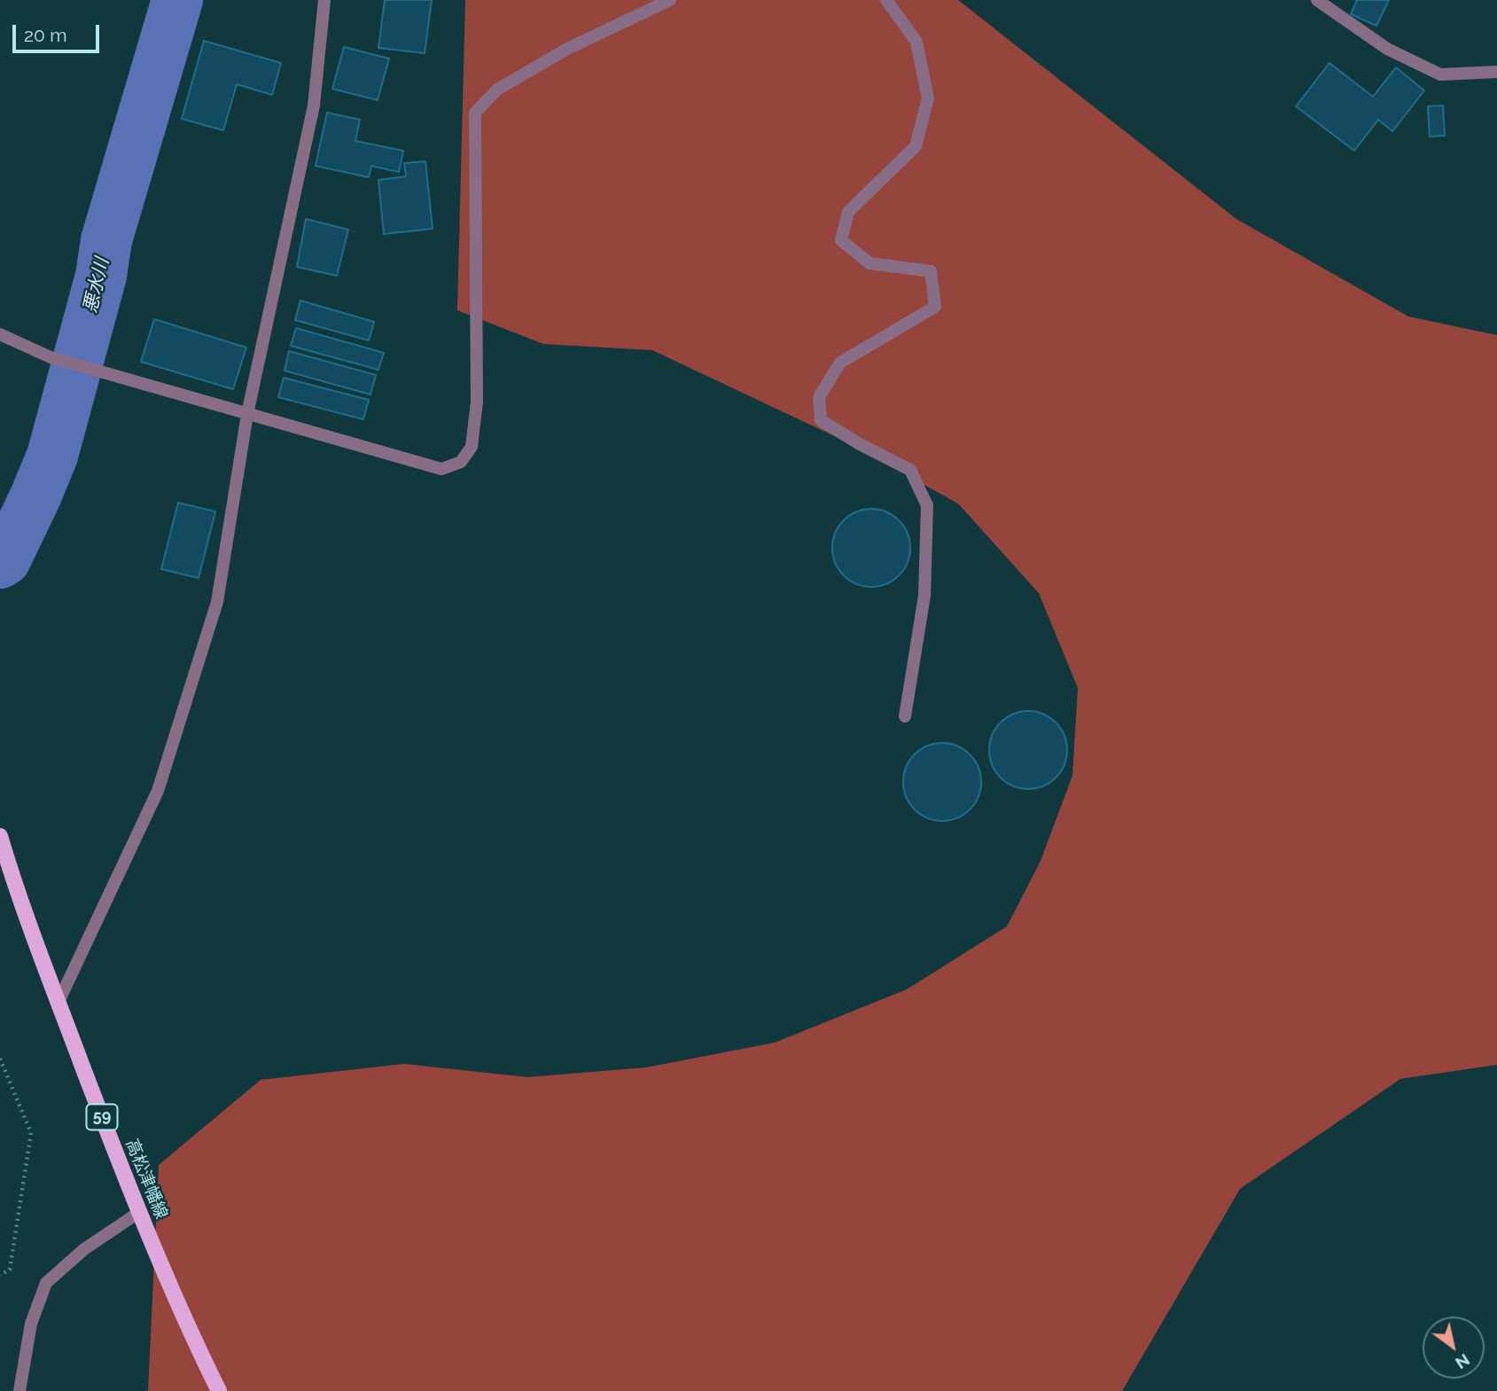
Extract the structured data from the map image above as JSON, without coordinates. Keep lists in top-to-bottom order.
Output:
{
  "streets": {
    "main road": ["59", "高松津幡線"]
  },
  "water": ["悪水川"],
  "scale_bar": "20 m",
  "north": "bottom right"
}
